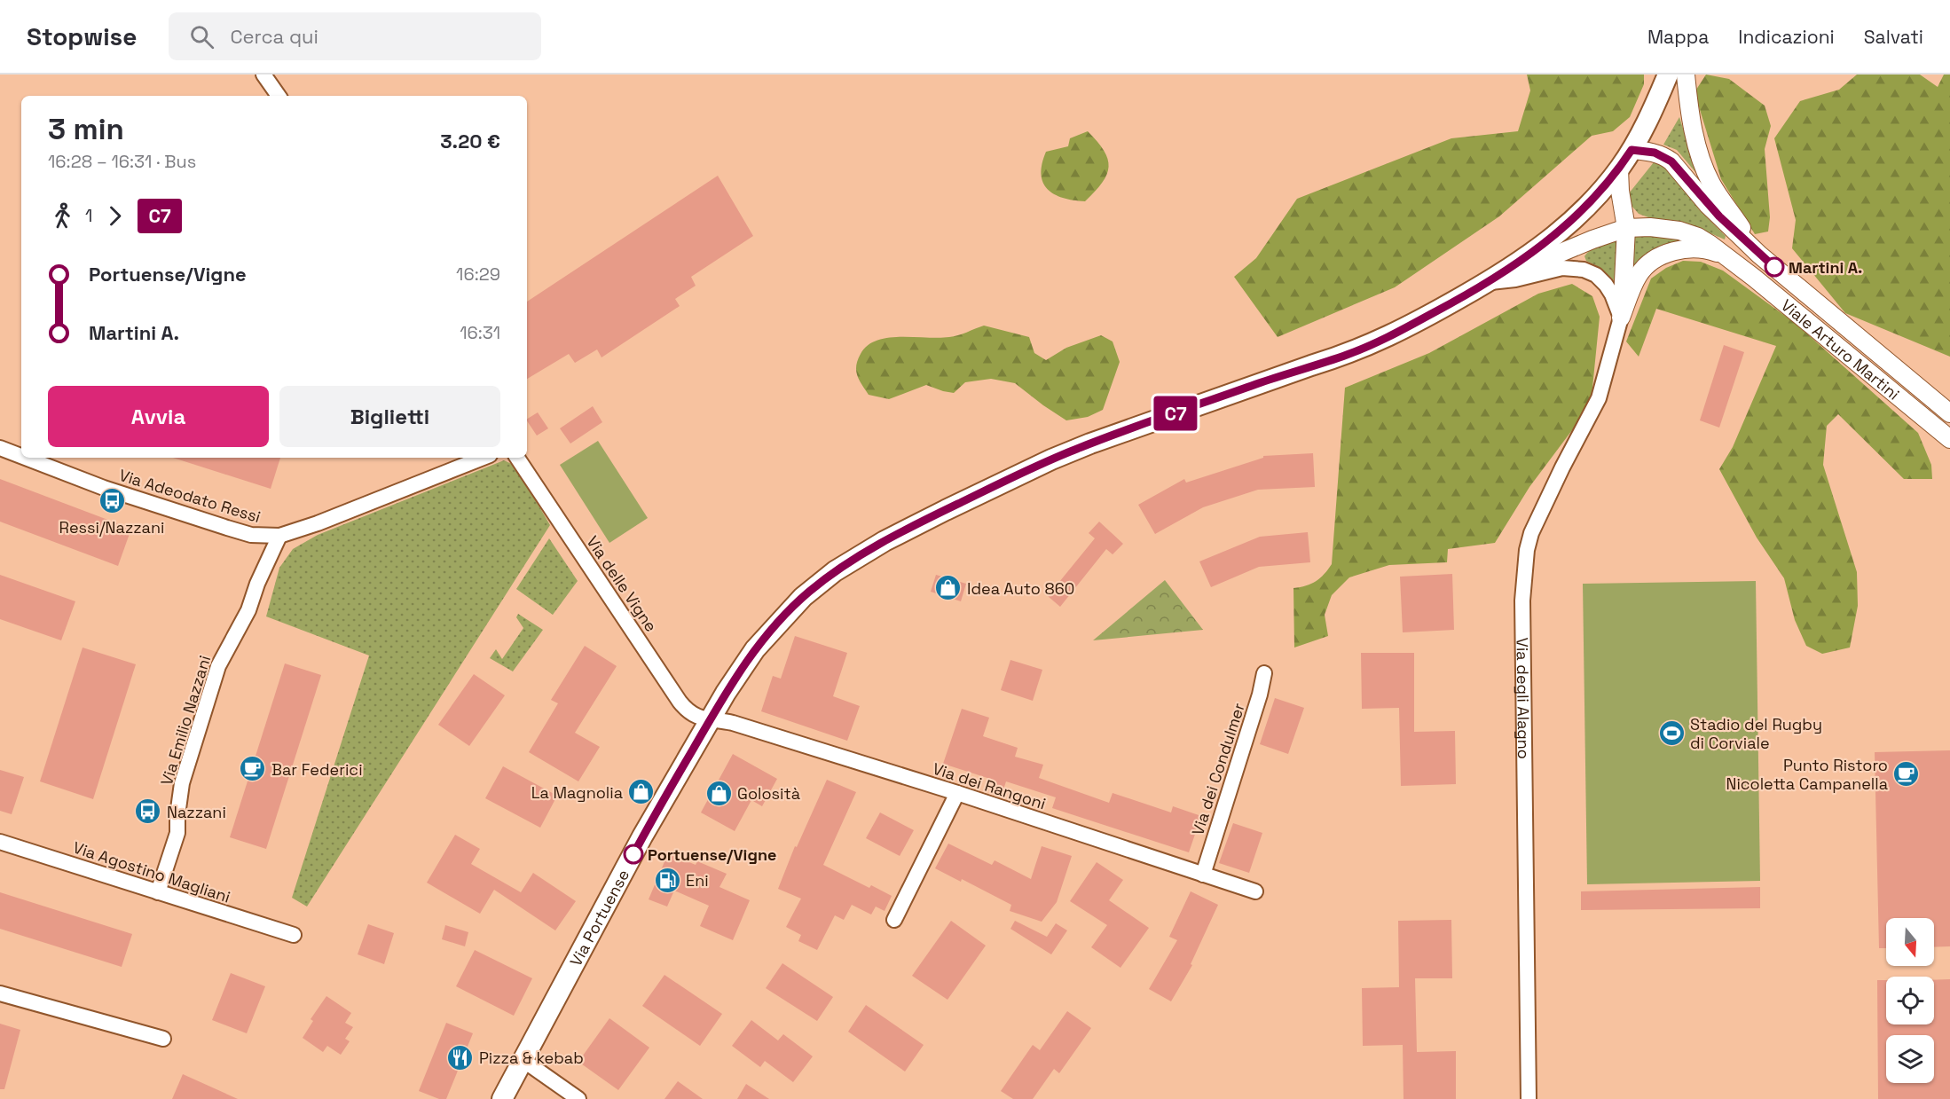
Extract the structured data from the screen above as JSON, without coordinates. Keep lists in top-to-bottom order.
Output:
{
  "streets": {
    "main road": ["Via Portuense"],
    "street": [
      "Viale Arturo Martini",
      "Via Adeodato Ressi",
      "Via delle Vigne",
      "Via degli Alagno",
      "Via Emilio Nazzani",
      "Via dei Condulmer",
      "Via dei Rangoni",
      "Via Agostino Magliani"
    ]
  },
  "crossings": [
    ["Viale Arturo Martini", "Via degli Alagno"],
    ["Viale Arturo Martini", "Via Portuense"],
    ["Via Adeodato Ressi", "Via Emilio Nazzani"],
    ["Via delle Vigne", "Via dei Rangoni"],
    ["Via delle Vigne", "Via Portuense"],
    ["Via degli Alagno", "Via Portuense"],
    ["Via Emilio Nazzani", "Via Agostino Magliani"],
    ["Via dei Condulmer", "Via dei Rangoni"],
    ["Via dei Rangoni", "Via Portuense"]
  ],
  "places": {
    "other": ["Martini A.", "Portuense/Vigne"],
    "bus stop": ["Ressi/Nazzani", "Nazzani"],
    "shop": ["Idea Auto 860", "La Magnolia", "Golosità"],
    "sports": ["Stadio del Rugby di Corviale"],
    "cafe": ["Bar Federici", "Punto Ristoro Nicoletta Campanella"],
    "fuel station": ["Eni"],
    "restaurant": ["Pizza & kebab"]
  },
  "lines": ["bus line C7"],
  "north": "bottom",
  "page": {
    "header": "Stopwise",
    "search": "Cerca qui",
    "nav": ["Mappa", "Indicazioni", "Salvati"],
    "on_map": "C7",
    "heading": ["3 min", "16:28 – 16:31 · Bus", "3.20 €"],
    "legs": ["1", "C7"],
    "list": [
      {
        "name": "Portuense/Vigne",
        "value": "16:29"
      },
      {
        "name": "Martini A.",
        "value": "16:31"
      }
    ],
    "buttons": ["Avvia", "Biglietti"]
  }
}
